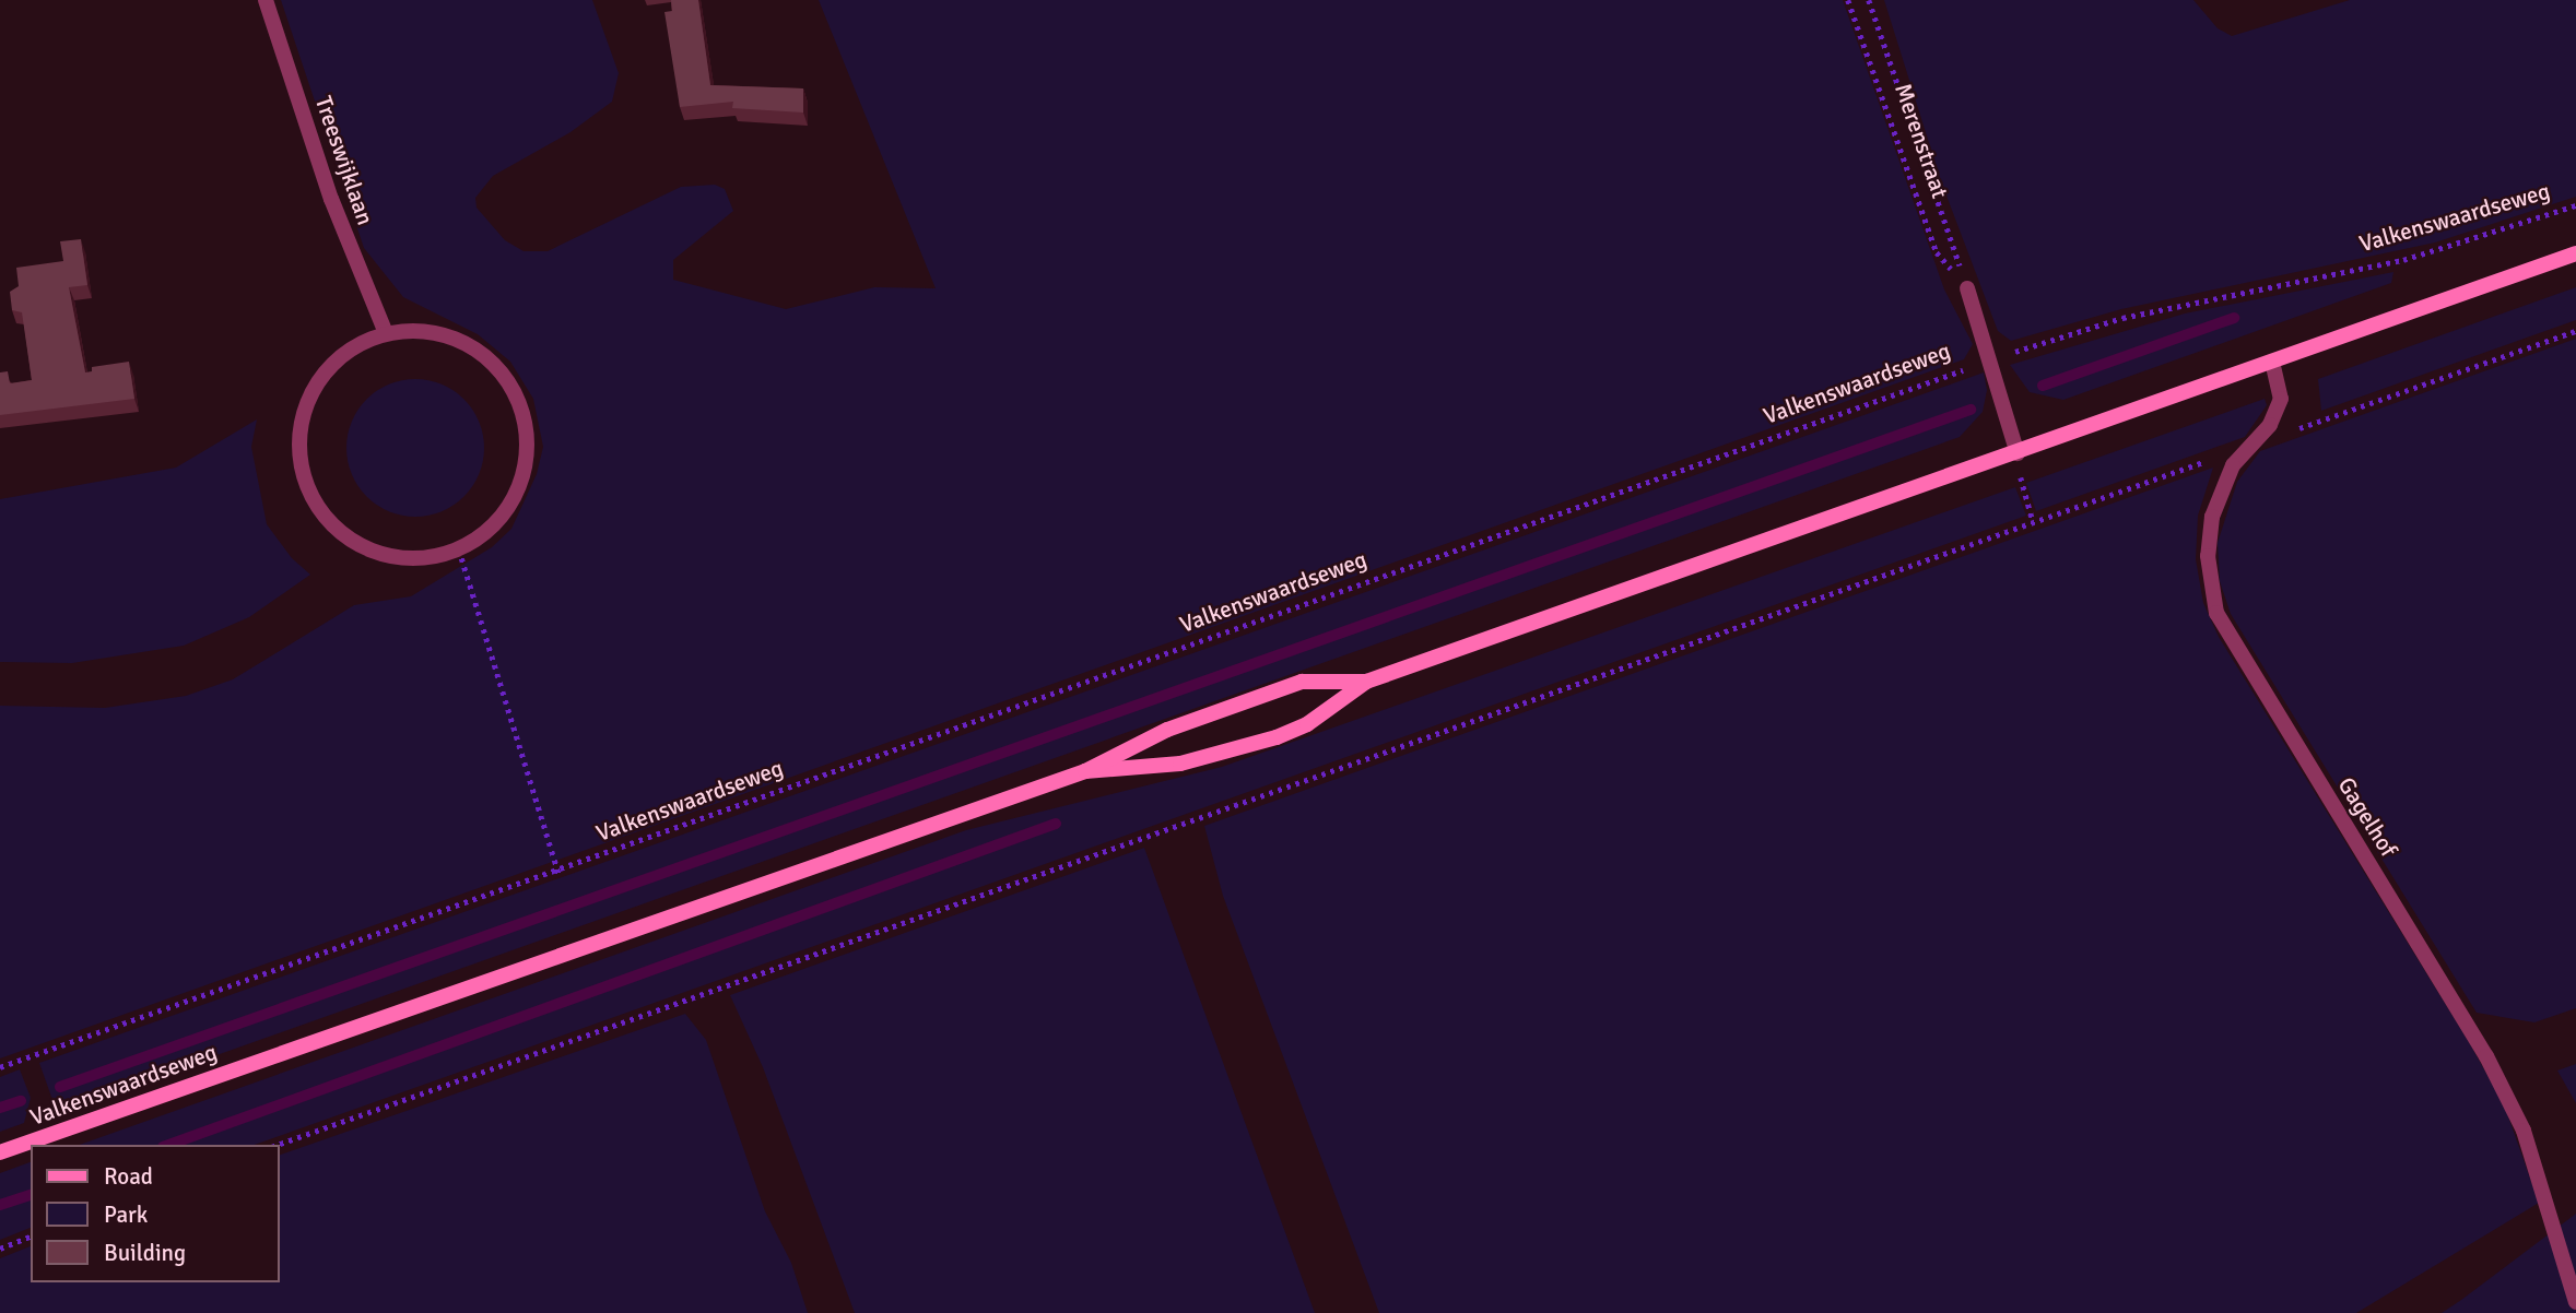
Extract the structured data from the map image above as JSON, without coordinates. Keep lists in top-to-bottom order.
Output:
{
  "streets": {
    "main road": ["Valkenswaardseweg"],
    "street": ["Treeswijklaan", "Gagelhof"],
    "path": ["Merenstraat"]
  },
  "crossings": [
    ["Valkenswaardseweg", "Gagelhof"]
  ],
  "legend": ["Road", "Park", "Building"]
}
